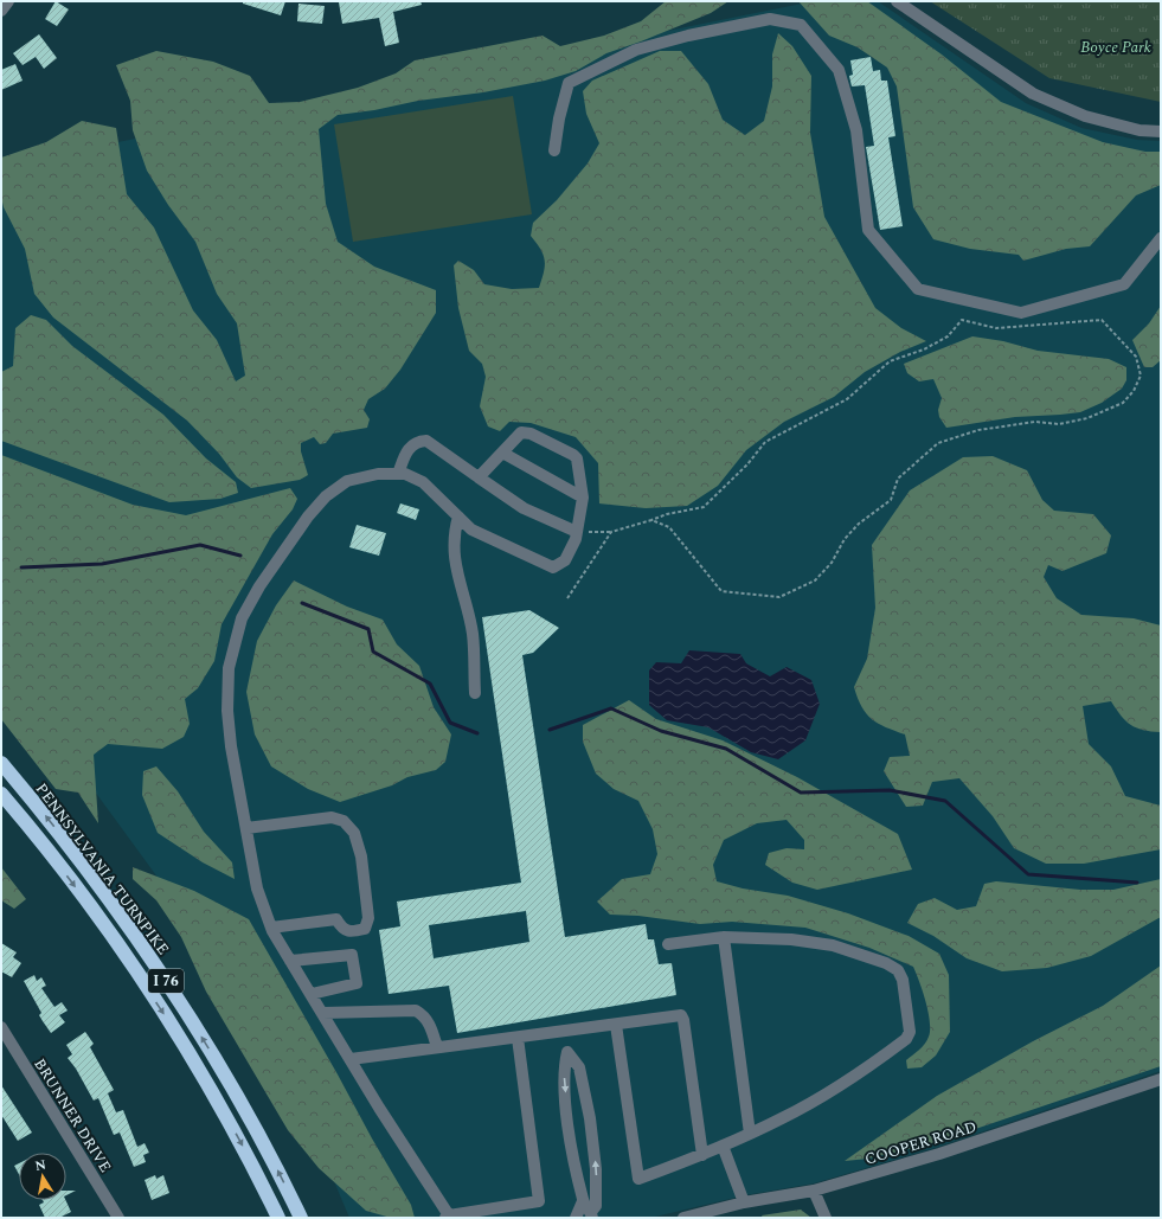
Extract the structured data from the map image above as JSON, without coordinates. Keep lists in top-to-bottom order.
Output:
{
  "streets": {
    "highway": ["PENNSYLVANIA TURNPIKE", "I 76"],
    "street": ["BRUNNER DRIVE", "COOPER ROAD"]
  },
  "parks": ["Boyce Park"],
  "north": "top"
}
